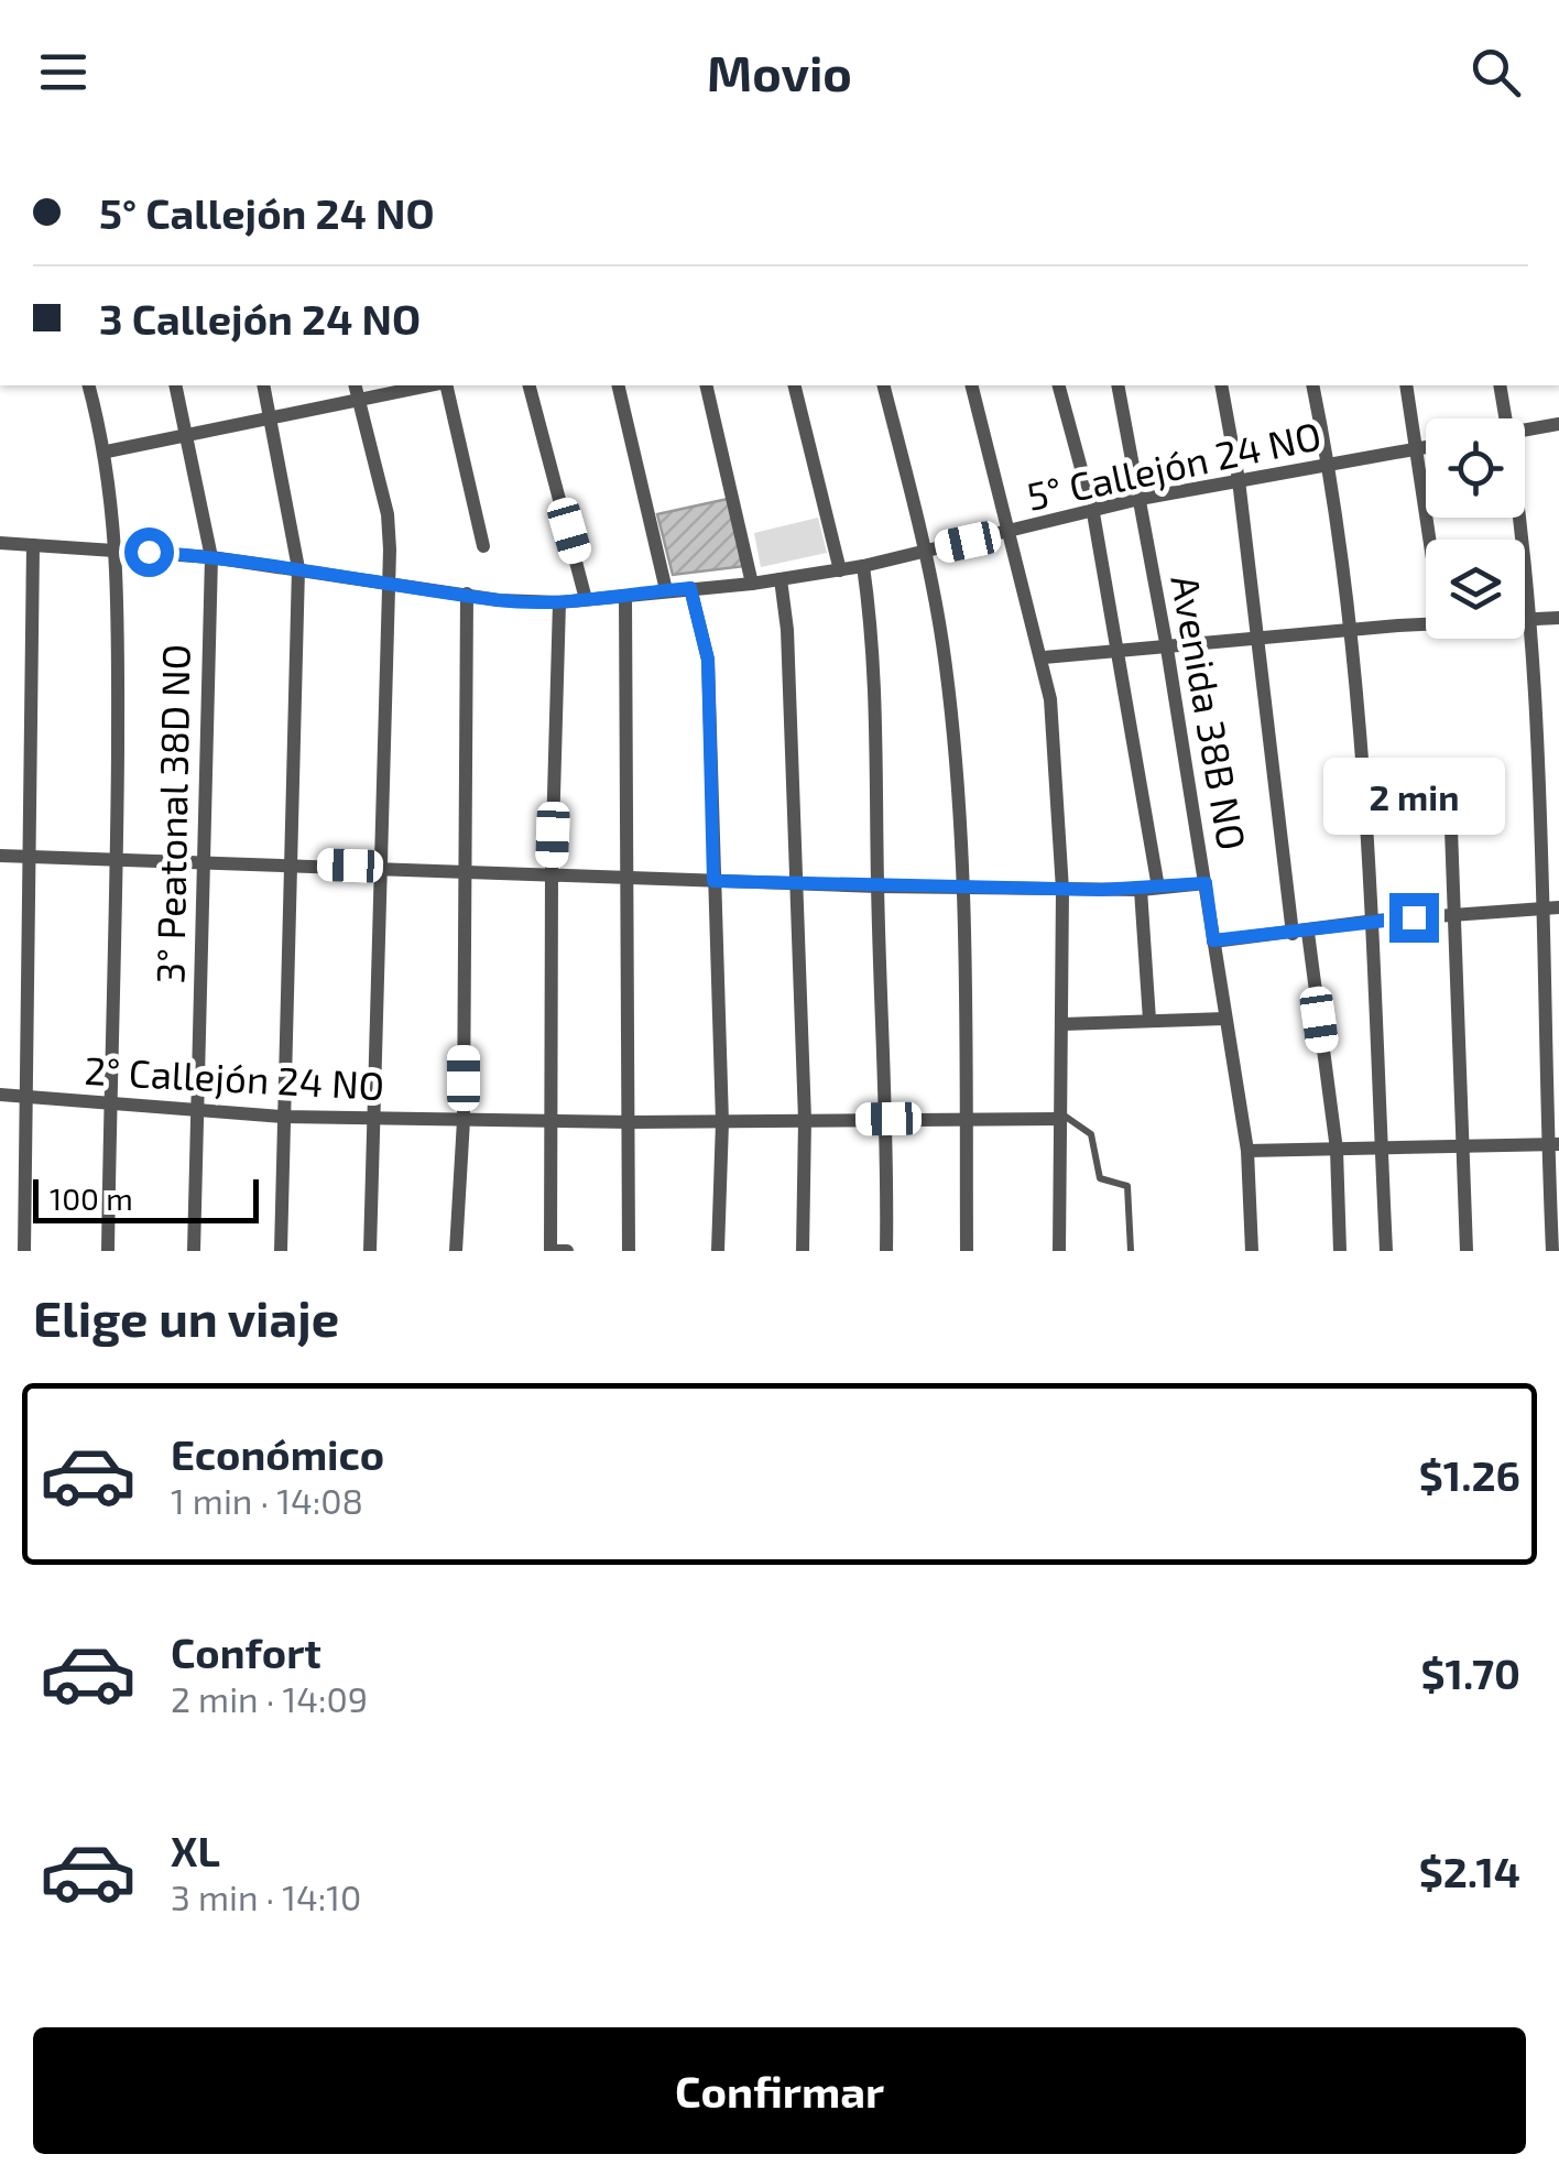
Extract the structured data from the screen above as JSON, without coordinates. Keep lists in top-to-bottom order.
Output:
{
  "streets": {
    "street": [
      "5° Callejón 24 NO",
      "Avenida 38B NO",
      "3° Peatonal 38D NO",
      "2° Callejón 24 NO"
    ]
  },
  "crossings": [
    ["5° Callejón 24 NO", "Avenida 38B NO"],
    ["5° Callejón 24 NO", "3° Peatonal 38D NO"],
    ["3° Peatonal 38D NO", "2° Callejón 24 NO"]
  ],
  "scale_bar": "100 m",
  "page": {
    "header": "Movio",
    "banner": ["5° Callejón 24 NO", "3 Callejón 24 NO"],
    "bubble": "2 min",
    "scale": "100 m",
    "heading": "Elige un viaje",
    "list": [
      {
        "name": "Económico",
        "note": "1 min · 14:08",
        "value": "$1.26"
      },
      {
        "name": "Confort",
        "note": "2 min · 14:09",
        "value": "$1.70"
      },
      {
        "name": "XL",
        "note": "3 min · 14:10",
        "value": "$2.14"
      }
    ],
    "buttons": "Confirmar"
  }
}
